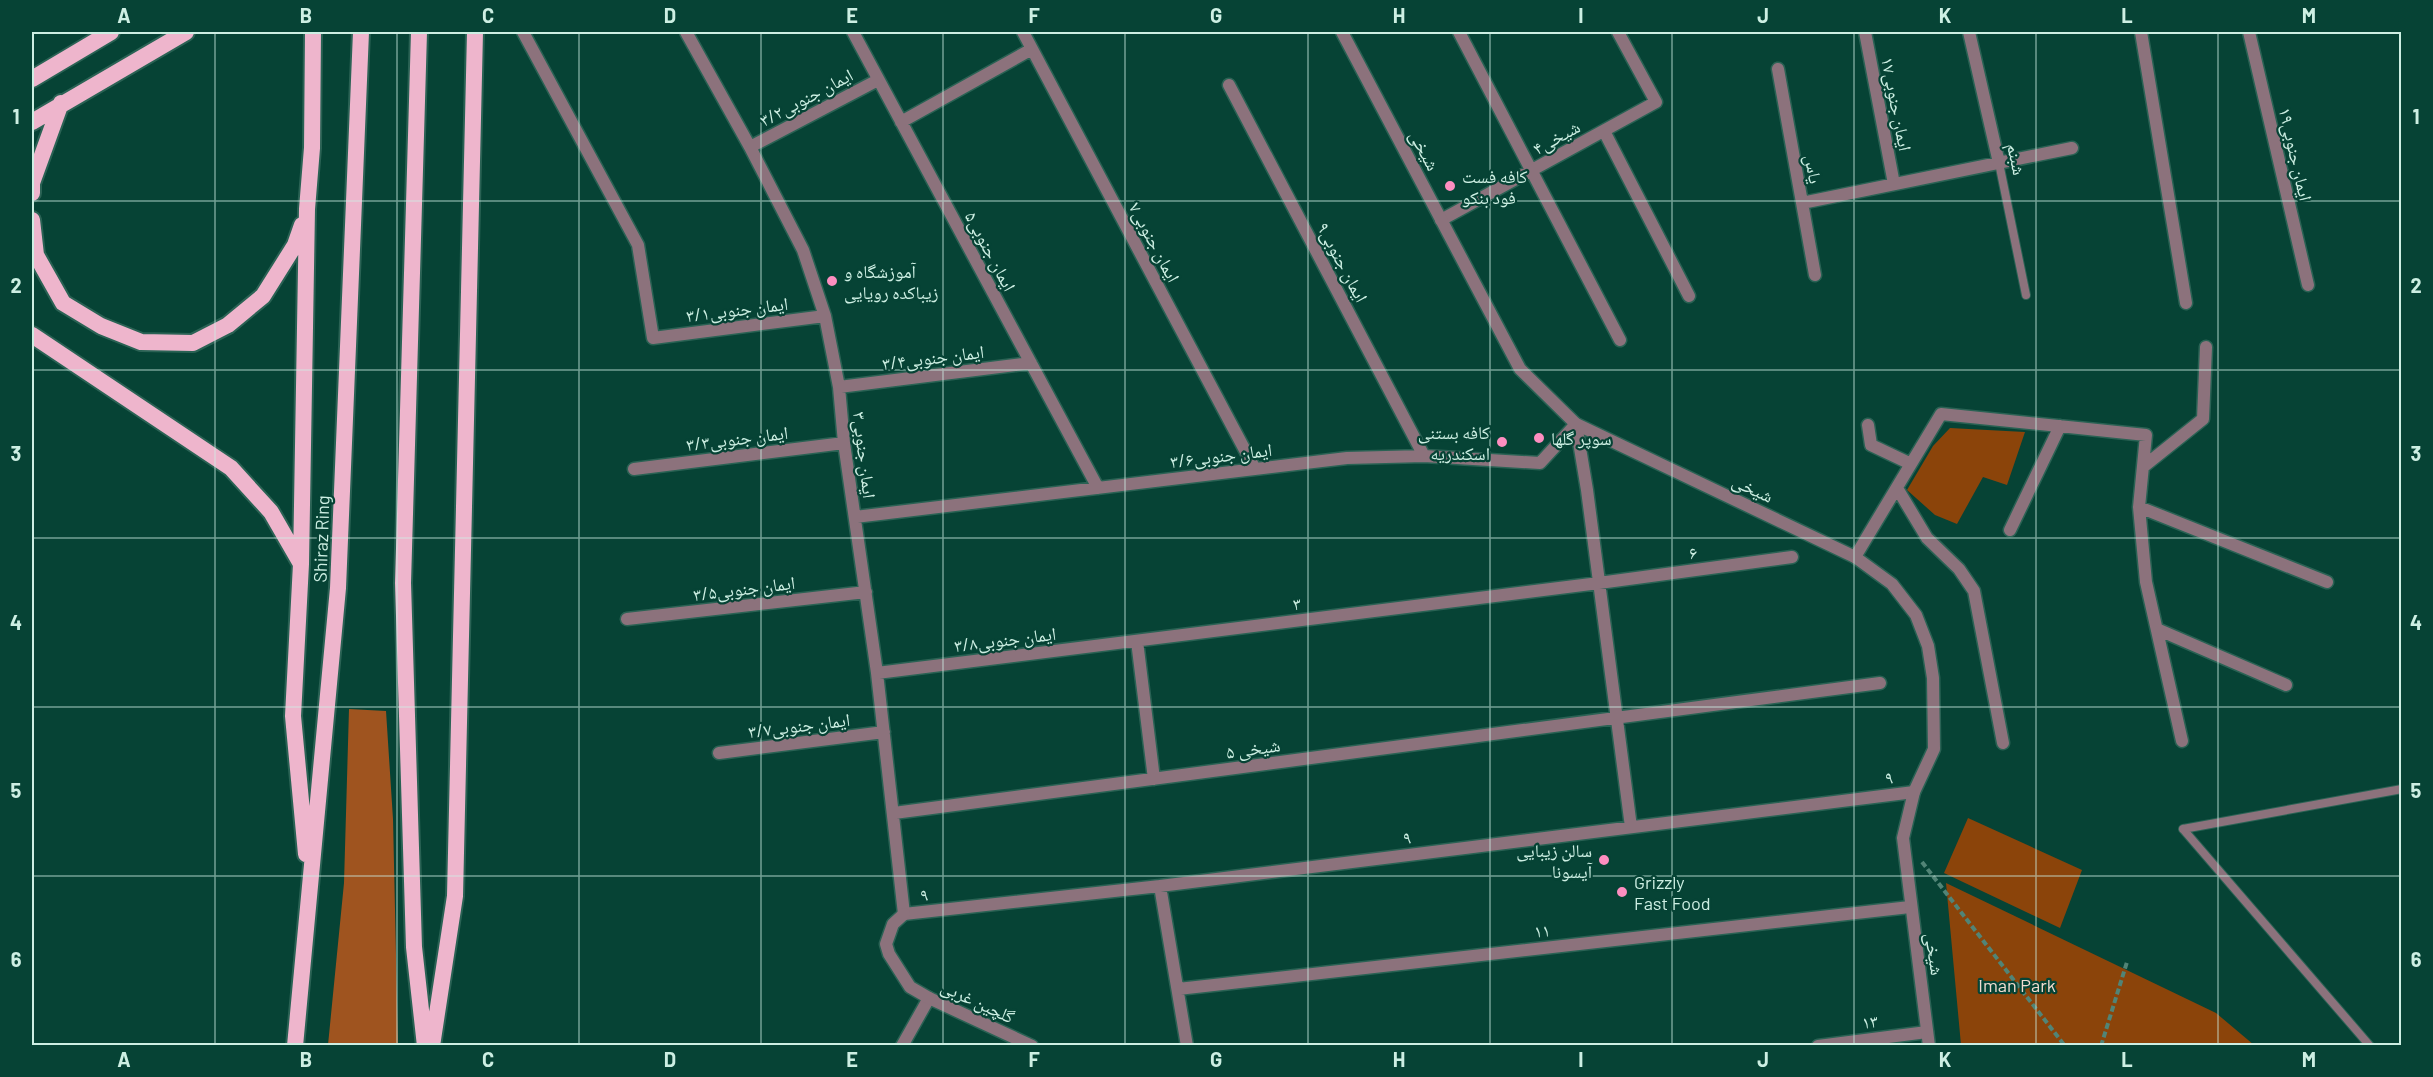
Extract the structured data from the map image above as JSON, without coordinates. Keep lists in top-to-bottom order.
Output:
{
  "streets": {
    "highway": ["Shiraz Ring"],
    "street": [
      "ایمان جنوبی۳/۲",
      "ایمان جنوبی۱۷",
      "شیخی۴",
      "شیخی",
      "ایمان جنوبی۱۹",
      "شبنم",
      "یاس",
      "ایمان جنوبی۷",
      "ایمان جنوبی۵",
      "ایمان جنوبی۹",
      "ایمان جنوبی۳/۱",
      "ایمان جنوبی۳/۴",
      "ایمان جنوبی۳/۳",
      "ایمان جنوبی۳",
      "ایمان جنوبی۳/۶",
      "۶",
      "ایمان جنوبی۳/۵",
      "۳",
      "ایمان جنوبی۳/۸",
      "ایمان جنوبی۳/۷",
      "شیخی ۵",
      "۹",
      "۱۱",
      "گلچین غربی",
      "۱۳"
    ]
  },
  "crossings": [
    ["ایمان جنوبی۳/۲", "ایمان جنوبی۵"],
    ["ایمان جنوبی۳/۲", "ایمان جنوبی۳"],
    ["شیخی۴", "شیخی"],
    ["شیخی", "ایمان جنوبی۳/۶"],
    ["شیخی", "۹"],
    ["شیخی", "۱۱"],
    ["شیخی", "۱۳"],
    ["ایمان جنوبی۷", "ایمان جنوبی۳/۶"],
    ["ایمان جنوبی۵", "ایمان جنوبی۳/۴"],
    ["ایمان جنوبی۵", "ایمان جنوبی۳/۶"],
    ["ایمان جنوبی۹", "ایمان جنوبی۳/۶"],
    ["ایمان جنوبی۳/۱", "ایمان جنوبی۳"],
    ["ایمان جنوبی۳/۴", "ایمان جنوبی۳"],
    ["ایمان جنوبی۳/۳", "ایمان جنوبی۳"],
    ["ایمان جنوبی۳", "ایمان جنوبی۳/۶"],
    ["ایمان جنوبی۳", "ایمان جنوبی۳/۵"],
    ["ایمان جنوبی۳", "ایمان جنوبی۳/۸"],
    ["ایمان جنوبی۳", "ایمان جنوبی۳/۷"],
    ["ایمان جنوبی۳", "شیخی ۵"],
    ["ایمان جنوبی۳", "۹"],
    ["ایمان جنوبی۳", "گلچین غربی"],
    ["۶", "۳"],
    ["۳", "ایمان جنوبی۳/۸"],
    ["۹", "گلچین غربی"]
  ],
  "parks": ["Iman Park"],
  "places": [
    "کافه فست فود بنکو",
    "آموزشگاه و زیباکده رویایی",
    "سوپر گلها",
    "کافه بستنی اسکندریه",
    "سالن زیبایی آیسونا",
    "Grizzly Fast Food"
  ],
  "grid": {
    "columns": [
      "A",
      "B",
      "C",
      "D",
      "E",
      "F",
      "G",
      "H",
      "I",
      "J",
      "K",
      "L",
      "M"
    ],
    "rows": [
      "1",
      "2",
      "3",
      "4",
      "5",
      "6"
    ]
  }
}
